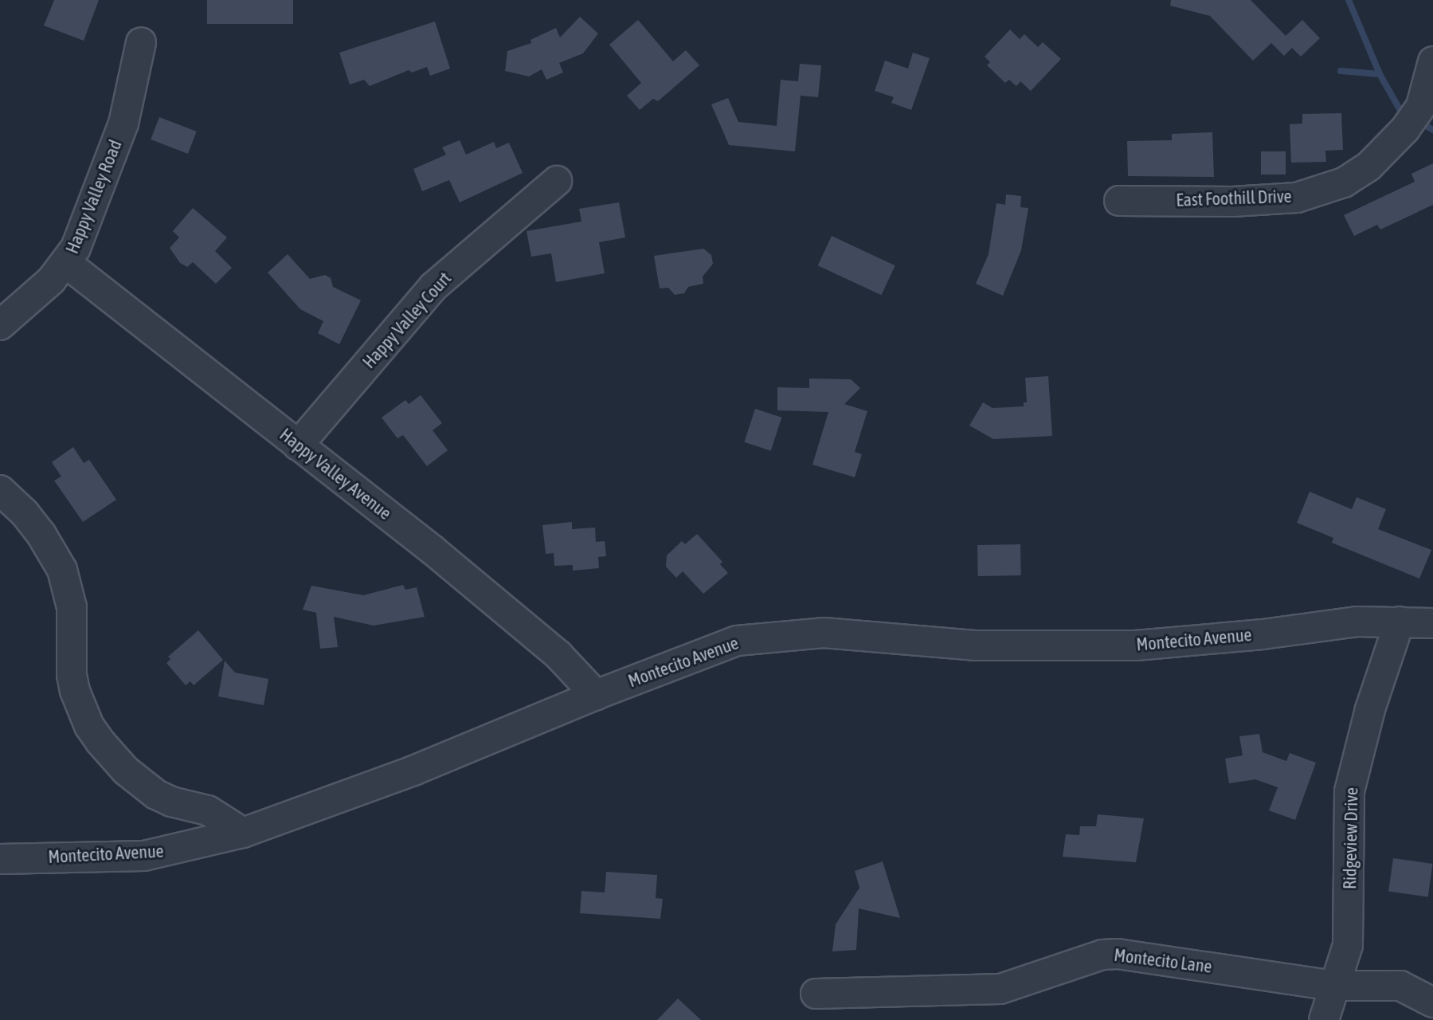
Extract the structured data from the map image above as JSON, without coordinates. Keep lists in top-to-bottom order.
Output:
{
  "streets": {
    "street": [
      "Happy Valley Road",
      "East Foothill Drive",
      "Happy Valley Court",
      "Happy Valley Avenue",
      "Montecito Avenue",
      "Ridgeview Drive",
      "Montecito Lane"
    ]
  },
  "crossings": [
    ["Happy Valley Road", "Happy Valley Avenue"],
    ["Happy Valley Court", "Happy Valley Avenue"],
    ["Happy Valley Avenue", "Montecito Avenue"],
    ["Montecito Avenue", "Ridgeview Drive"],
    ["Ridgeview Drive", "Montecito Lane"]
  ]
}
